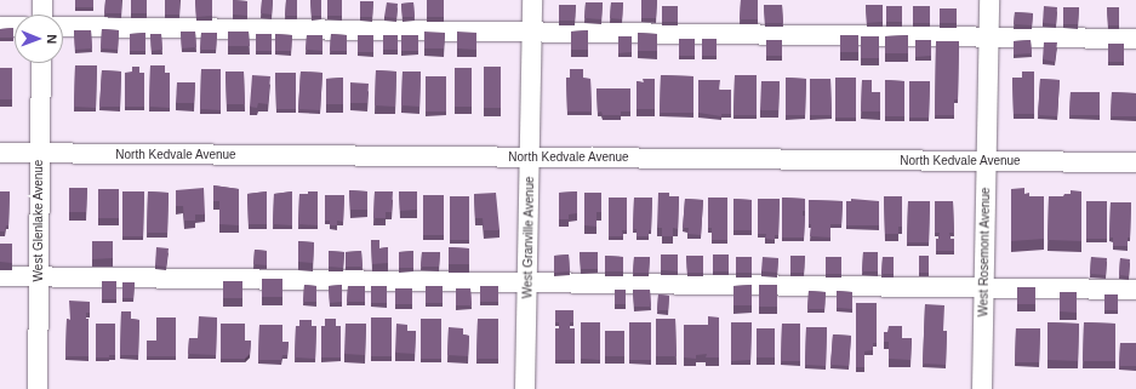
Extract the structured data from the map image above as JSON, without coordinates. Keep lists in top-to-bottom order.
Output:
{
  "streets": {
    "street": [
      "North Kedvale Avenue",
      "West Glenlake Avenue",
      "West Granville Avenue",
      "West Rosemont Avenue"
    ]
  },
  "crossings": [
    ["North Kedvale Avenue", "West Glenlake Avenue"],
    ["North Kedvale Avenue", "West Granville Avenue"],
    ["North Kedvale Avenue", "West Rosemont Avenue"]
  ],
  "north": "right"
}
